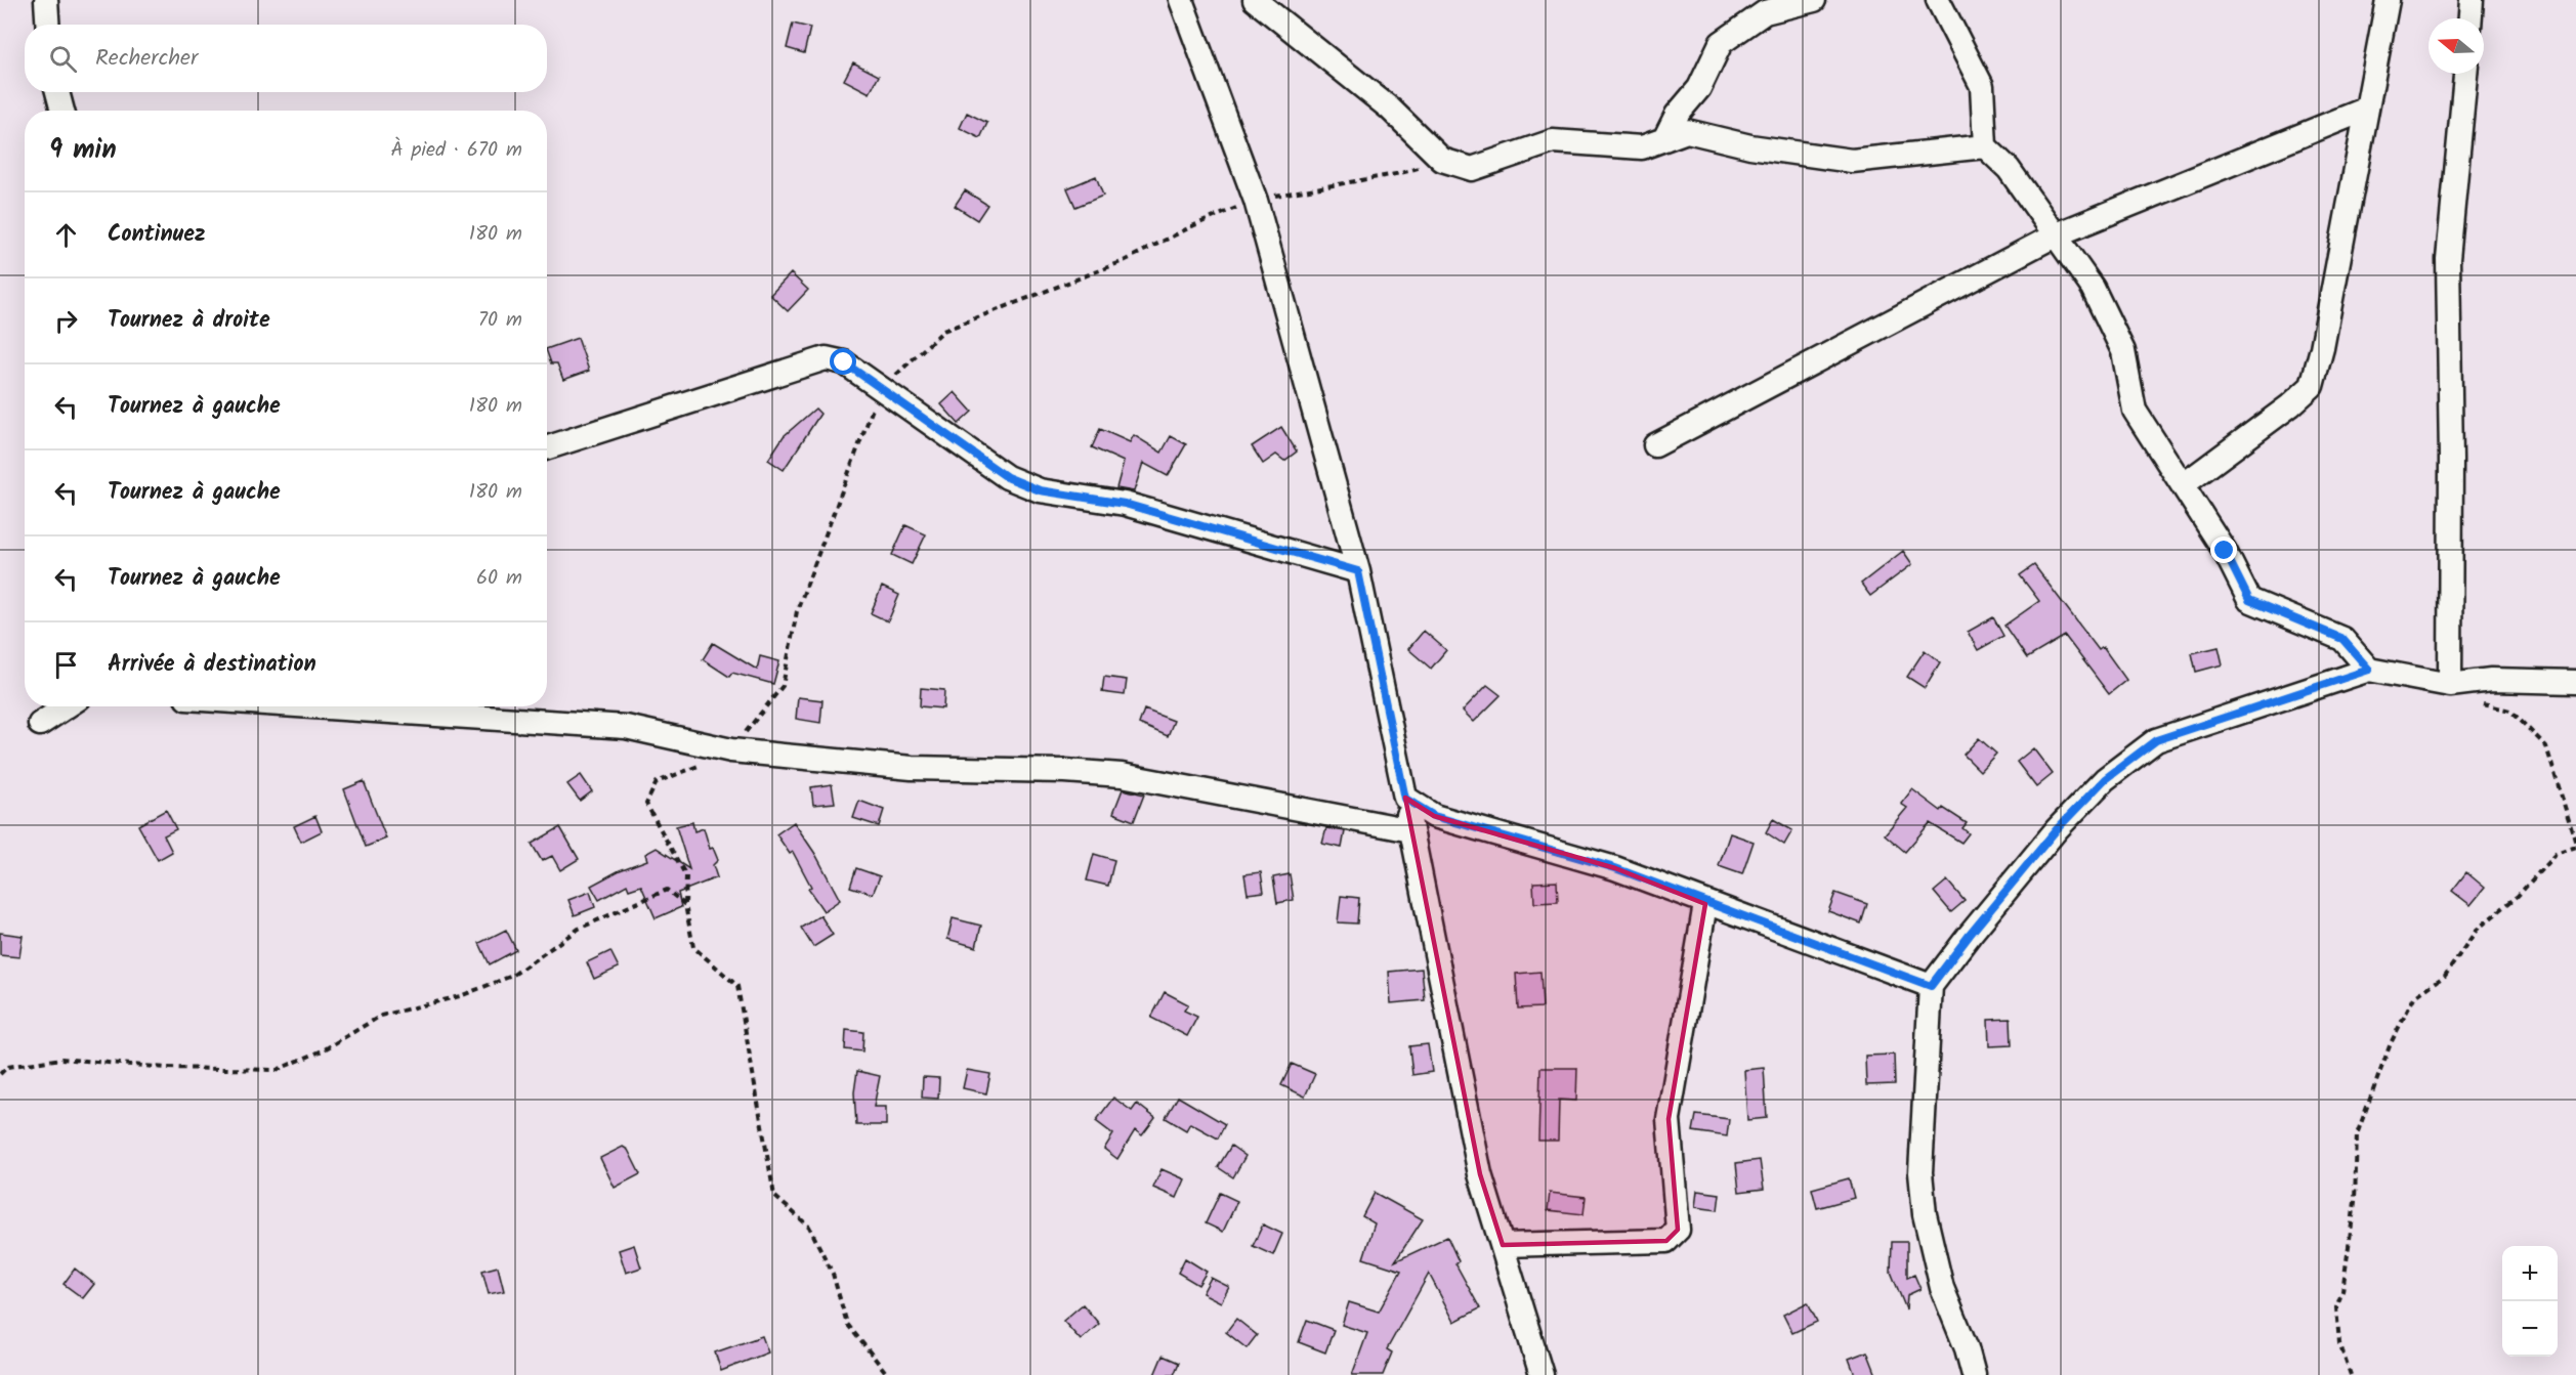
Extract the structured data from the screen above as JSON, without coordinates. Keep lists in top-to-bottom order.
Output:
{
  "north": "left",
  "page": {
    "search": "Rechercher",
    "heading": ["9 min", "À pied · 670 m"],
    "list": [
      ["Continuez", "180 m"],
      ["Tournez à droite", "70 m"],
      ["Tournez à gauche", "180 m"],
      ["Tournez à gauche", "180 m"],
      ["Tournez à gauche", "60 m"],
      "Arrivée à destination"
    ],
    "map_buttons": ["+", "−"]
  }
}
